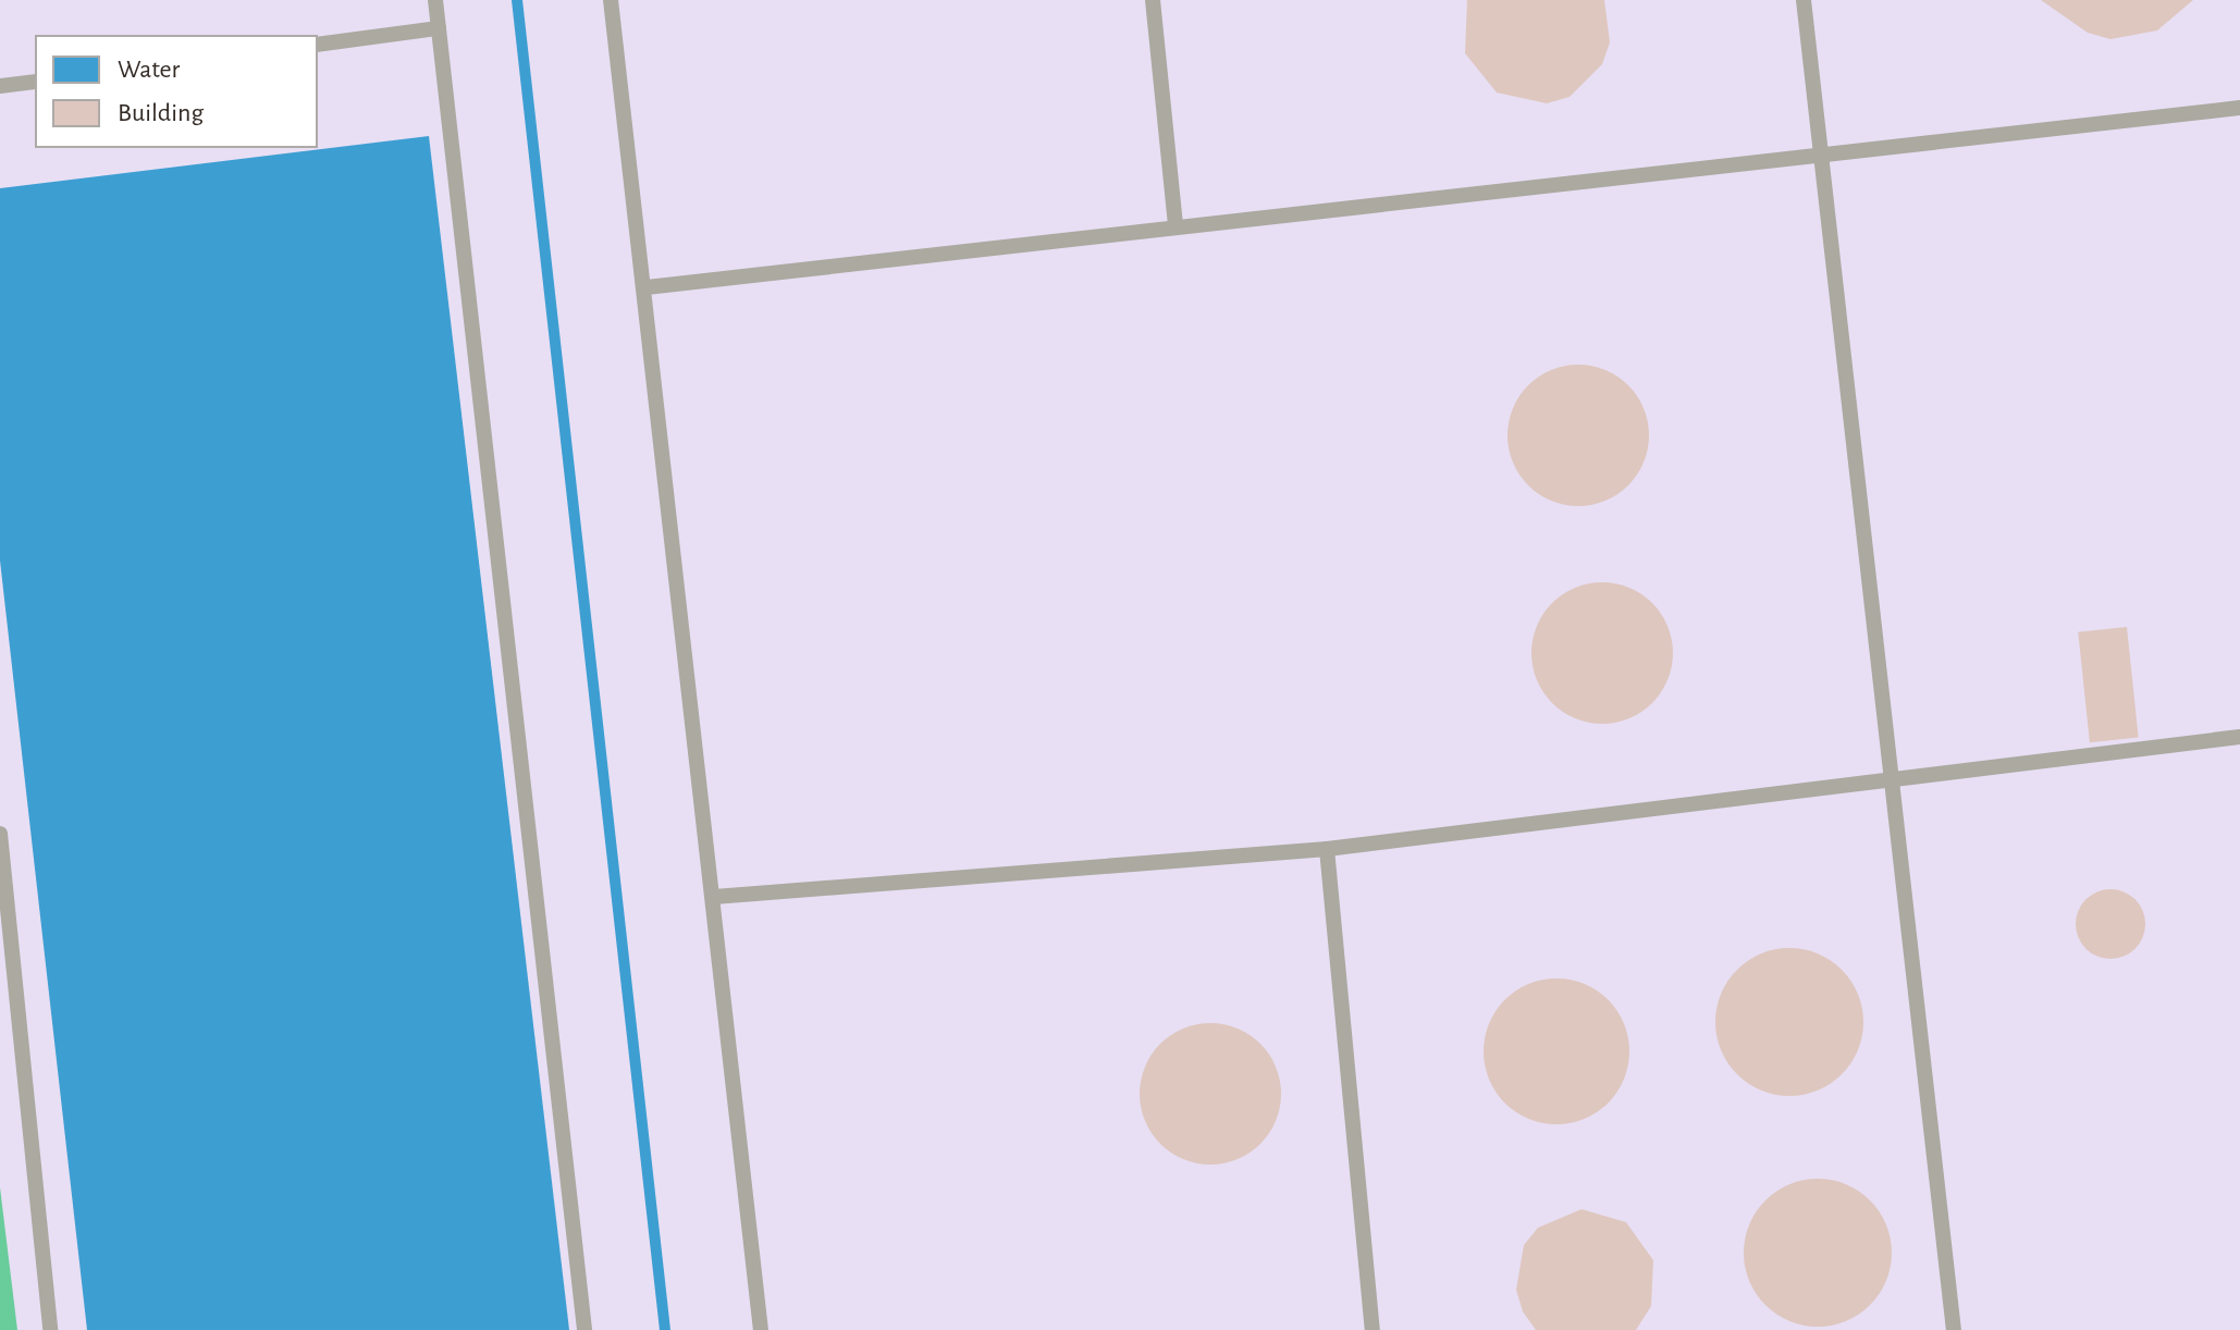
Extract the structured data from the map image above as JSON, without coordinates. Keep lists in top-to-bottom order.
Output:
{
  "legend": ["Water", "Building"]
}
